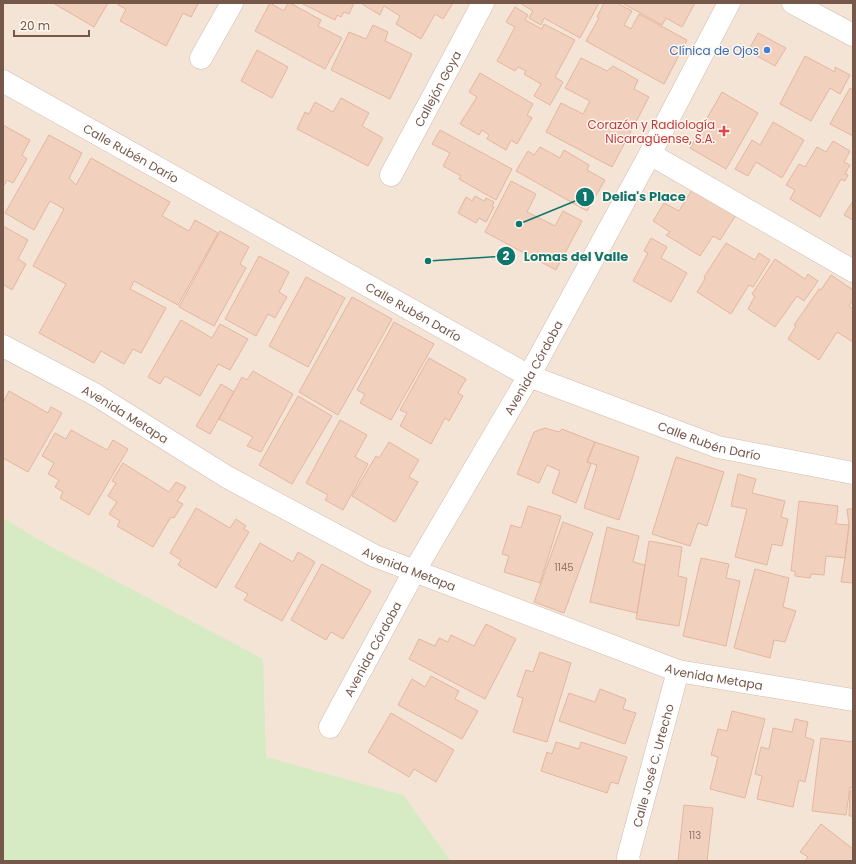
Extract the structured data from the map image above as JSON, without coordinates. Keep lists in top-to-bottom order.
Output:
{
  "streets": {
    "street": [
      "Callejón Goya",
      "Calle Rubén Darío",
      "Avenida Córdoba",
      "Avenida Metapa",
      "Calle José C. Urtecho"
    ]
  },
  "crossings": [
    ["Calle Rubén Darío", "Avenida Córdoba"],
    ["Avenida Córdoba", "Avenida Metapa"],
    ["Avenida Metapa", "Calle José C. Urtecho"]
  ],
  "places": {
    "other": ["Clínica de Ojos", "Delia's Place", "Lomas del Valle"],
    "health": ["Corazón y Radiología Nicaragüense, S.A."]
  },
  "house_numbers": ["1145", "113"],
  "scale_bar": "20 m"
}
